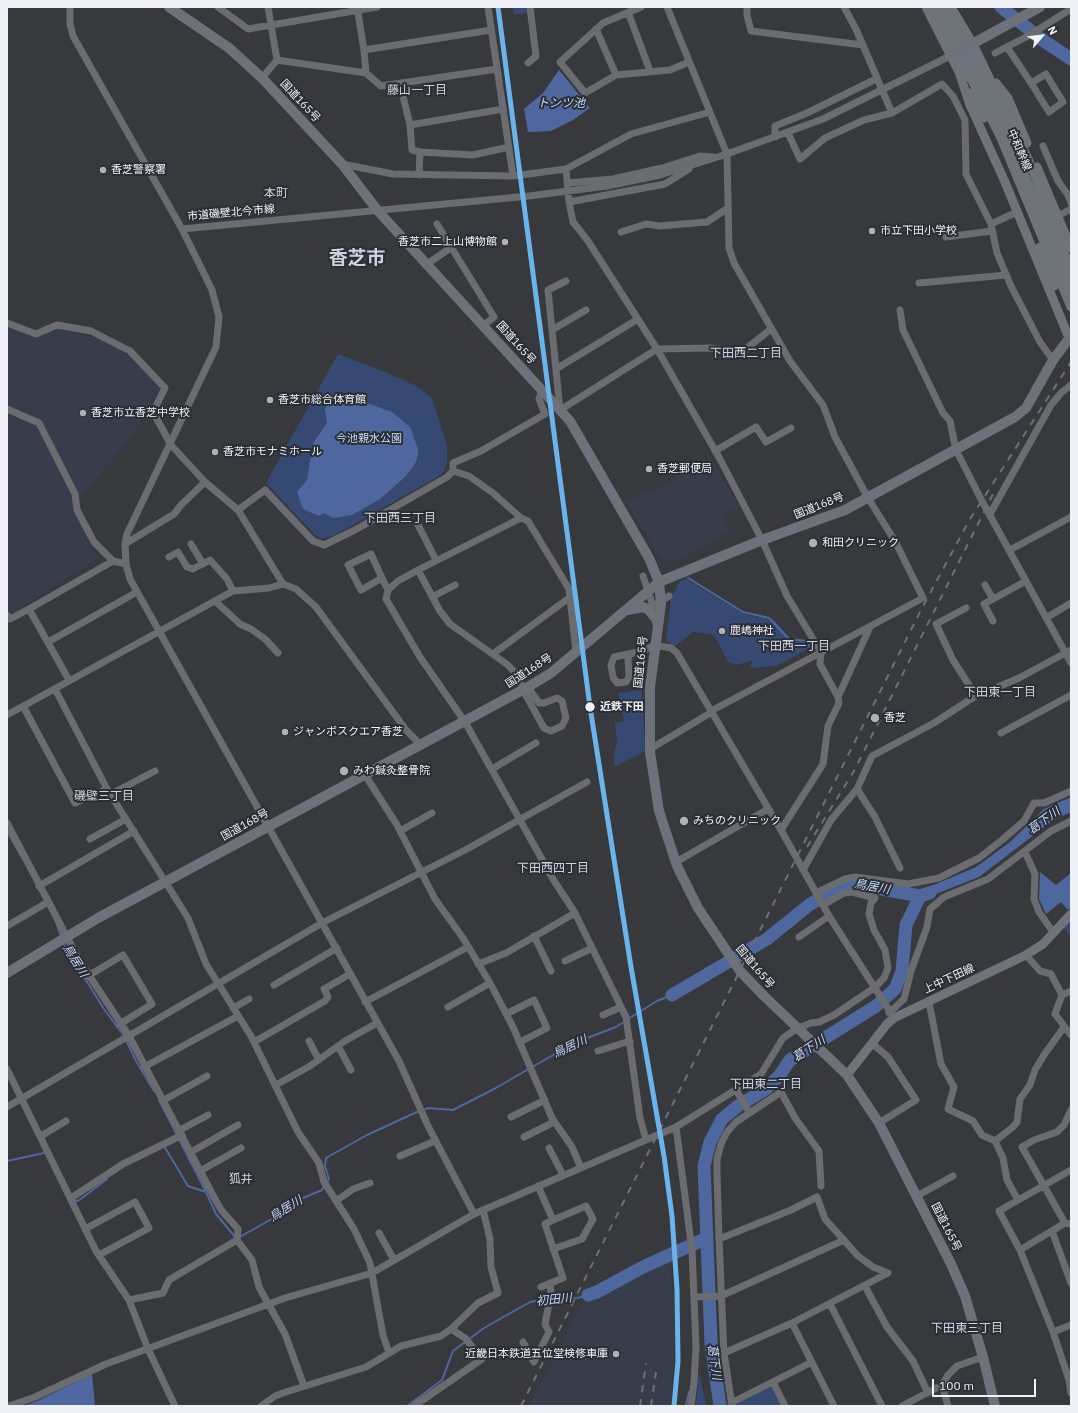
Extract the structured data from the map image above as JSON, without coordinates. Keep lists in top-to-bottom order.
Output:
{
  "streets": {
    "highway": ["国道165号", "国道168号"],
    "main road": ["中和幹線", "上中下田線"],
    "street": ["市道磯壁北今市線"]
  },
  "crossings": [
    ["国道165号", "市道磯壁北今市線"],
    ["国道165号", "国道168号"],
    ["国道165号", "上中下田線"]
  ],
  "districts": [
    "藤山一丁目",
    "本町",
    "香芝市",
    "下田西二丁目",
    "下田西三丁目",
    "下田西一丁目",
    "下田東一丁目",
    "磯壁三丁目",
    "下田西四丁目",
    "下田東二丁目",
    "狐井",
    "下田東三丁目"
  ],
  "water": [
    "トンツ池",
    "葛下川",
    "鳥居川",
    "初田川"
  ],
  "parks": ["今池親水公園"],
  "places": [
    "香芝警察署",
    "市立下田小学校",
    "香芝市二上山博物館",
    "香芝市総合体育館",
    "香芝市立香芝中学校",
    "香芝市モナミホール",
    "香芝郵便局",
    "和田クリニック",
    "鹿嶋神社",
    "近鉄下田",
    "香芝",
    "ジャンボスクエア香芝",
    "みわ鍼灸整骨院",
    "みちのクリニック",
    "近畿日本鉄道五位堂検修車庫"
  ],
  "scale_bar": "100 m",
  "north": "top right"
}
